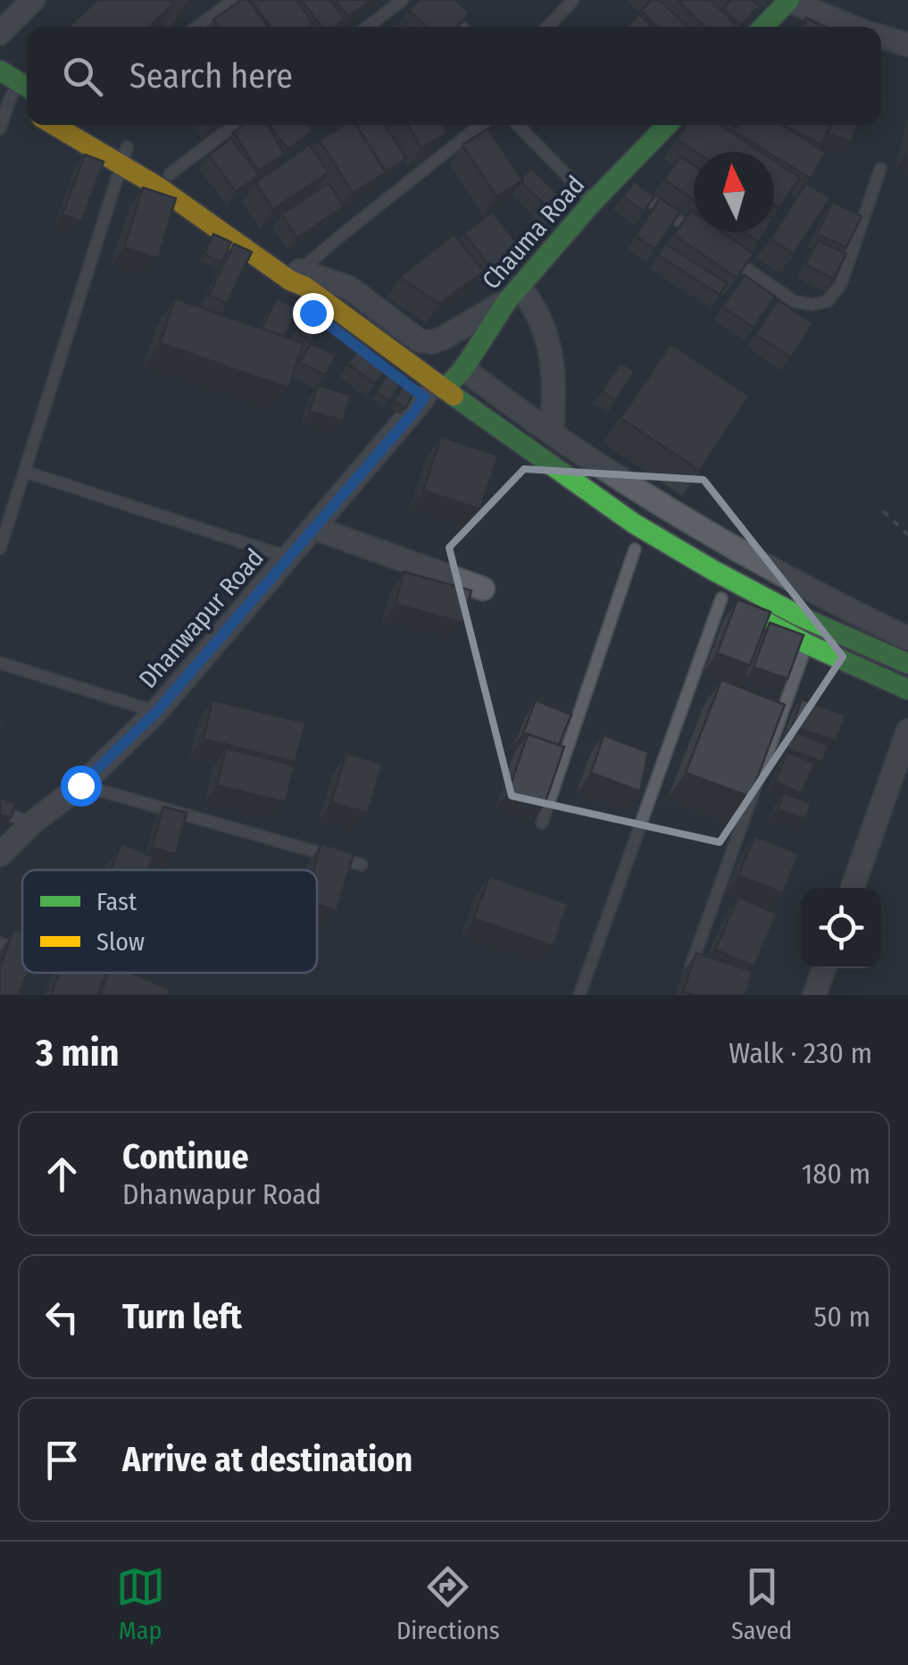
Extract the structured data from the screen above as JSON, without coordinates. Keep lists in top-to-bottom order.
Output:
{
  "streets": {
    "street": ["Chauma Road", "Dhanwapur Road"]
  },
  "crossings": [
    ["Chauma Road", "Dhanwapur Road"]
  ],
  "legend": ["Fast", "Slow"],
  "north": "top",
  "page": {
    "search": "Search here",
    "heading": ["3 min", "Walk · 230 m"],
    "list": [
      ["Continue", "Dhanwapur Road", "180 m"],
      ["Turn left", "50 m"],
      "Arrive at destination"
    ],
    "nav": ["Map", "Directions", "Saved"]
  }
}
